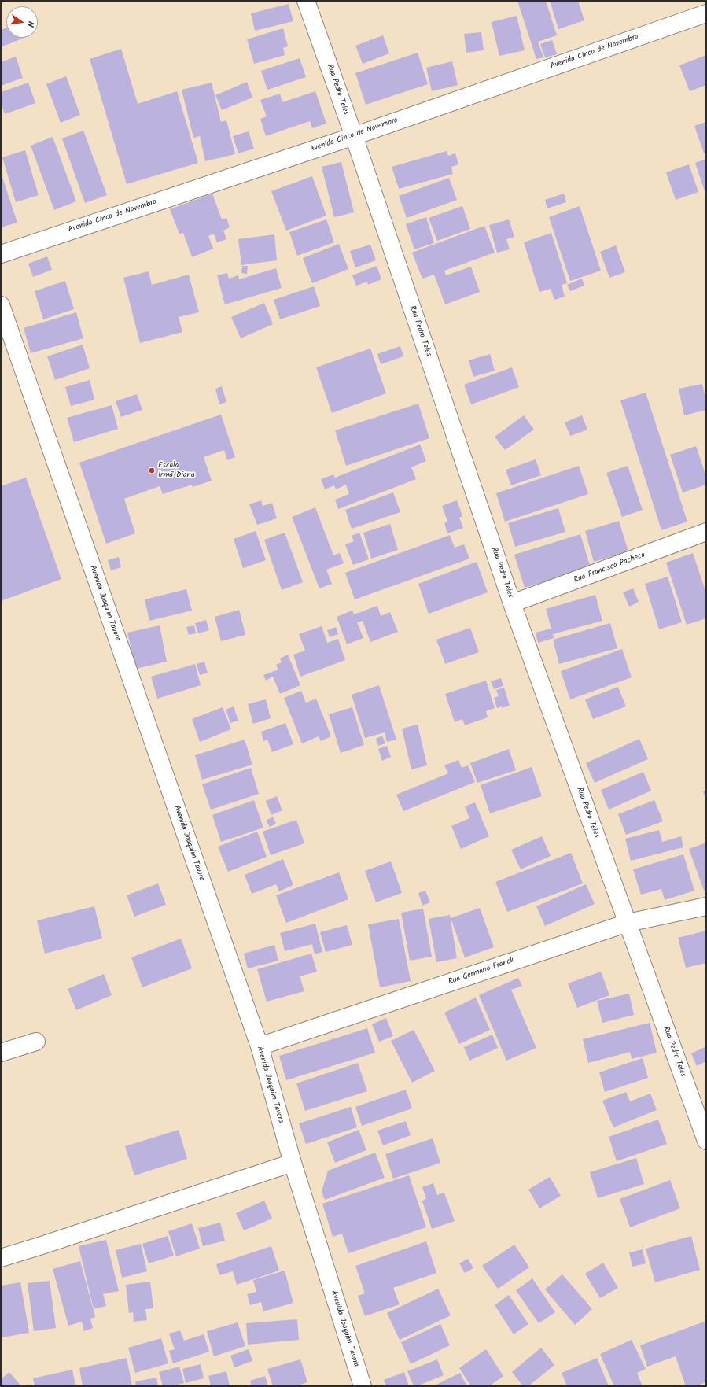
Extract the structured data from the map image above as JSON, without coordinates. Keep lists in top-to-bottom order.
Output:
{
  "streets": {
    "street": [
      "Avenida Cinco de Novembro",
      "Rua Pedro Teles",
      "Rua Francisco Pacheco",
      "Avenida Joaquim Tavora",
      "Rua Germano Franck"
    ]
  },
  "crossings": [
    ["Avenida Cinco de Novembro", "Rua Pedro Teles"],
    ["Rua Pedro Teles", "Rua Francisco Pacheco"],
    ["Rua Pedro Teles", "Rua Germano Franck"],
    ["Avenida Joaquim Tavora", "Rua Germano Franck"]
  ],
  "places": ["Escola Irmã Diana"],
  "north": "right"
}
